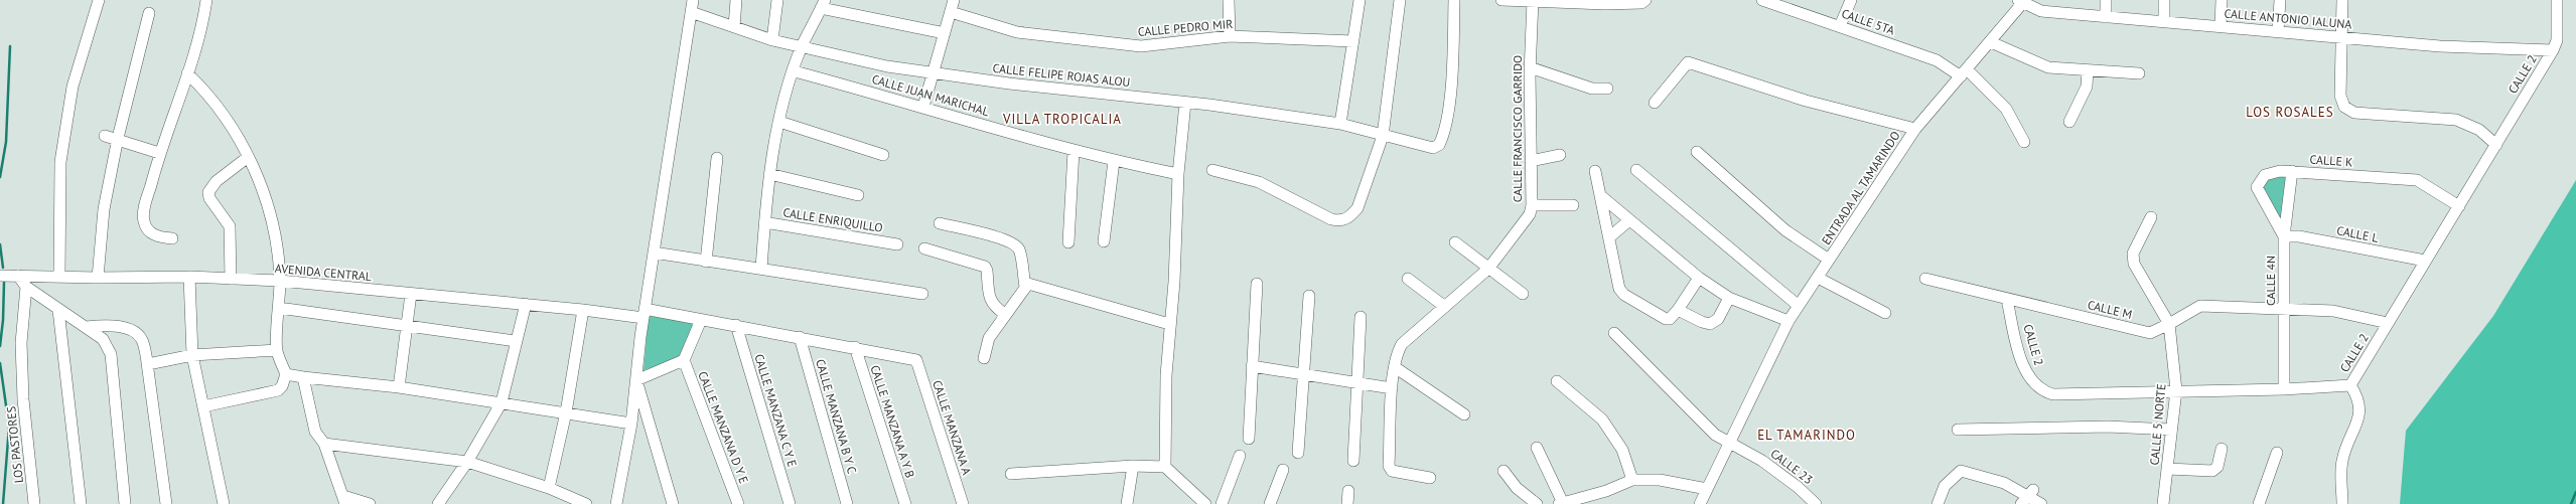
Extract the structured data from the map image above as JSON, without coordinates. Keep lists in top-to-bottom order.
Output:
{
  "streets": {
    "street": [
      "CALLE ANTONIO IALUNA",
      "CALLE 5TA",
      "CALLE PEDRO MIR",
      "CALLE 2",
      "CALLE FELIPE ROJAS ALOU",
      "CALLE JUAN MARICHAL",
      "CALLE FRANCISCO GARRIDO",
      "CALLE K",
      "ENTRADA AL TAMARINDO",
      "CALLE ENRIQUILLO",
      "CALLE L",
      "AVENIDA CENTRAL",
      "CALLE 4N",
      "CALLE M",
      "CALLE MANZANA C Y E",
      "CALLE MANZANA B Y C",
      "CALLE MANZANA A Y B",
      "CALLE 5 NORTE",
      "CALLE MANZANA D Y E",
      "CALLE MANZANA A",
      "LOS PASTORES",
      "CALLE 23"
    ]
  },
  "crossings": [
    ["CALLE ANTONIO IALUNA", "CALLE 2"],
    ["CALLE ANTONIO IALUNA", "ENTRADA AL TAMARINDO"],
    ["CALLE 5TA", "ENTRADA AL TAMARINDO"],
    ["CALLE 2", "CALLE K"],
    ["CALLE 2", "CALLE L"],
    ["CALLE 2", "CALLE 4N"],
    ["CALLE 2", "CALLE M"],
    ["CALLE 2", "CALLE 5 NORTE"],
    ["CALLE K", "CALLE L"],
    ["CALLE K", "CALLE 4N"],
    ["ENTRADA AL TAMARINDO", "CALLE 23"],
    ["CALLE L", "CALLE 4N"],
    ["AVENIDA CENTRAL", "CALLE MANZANA C Y E"],
    ["AVENIDA CENTRAL", "CALLE MANZANA B Y C"],
    ["AVENIDA CENTRAL", "CALLE MANZANA A Y B"],
    ["AVENIDA CENTRAL", "CALLE MANZANA A"],
    ["CALLE 4N", "CALLE M"],
    ["CALLE M", "CALLE 5 NORTE"]
  ],
  "districts": ["LOS ROSALES", "VILLA TROPICALIA", "EL TAMARINDO"]
}
